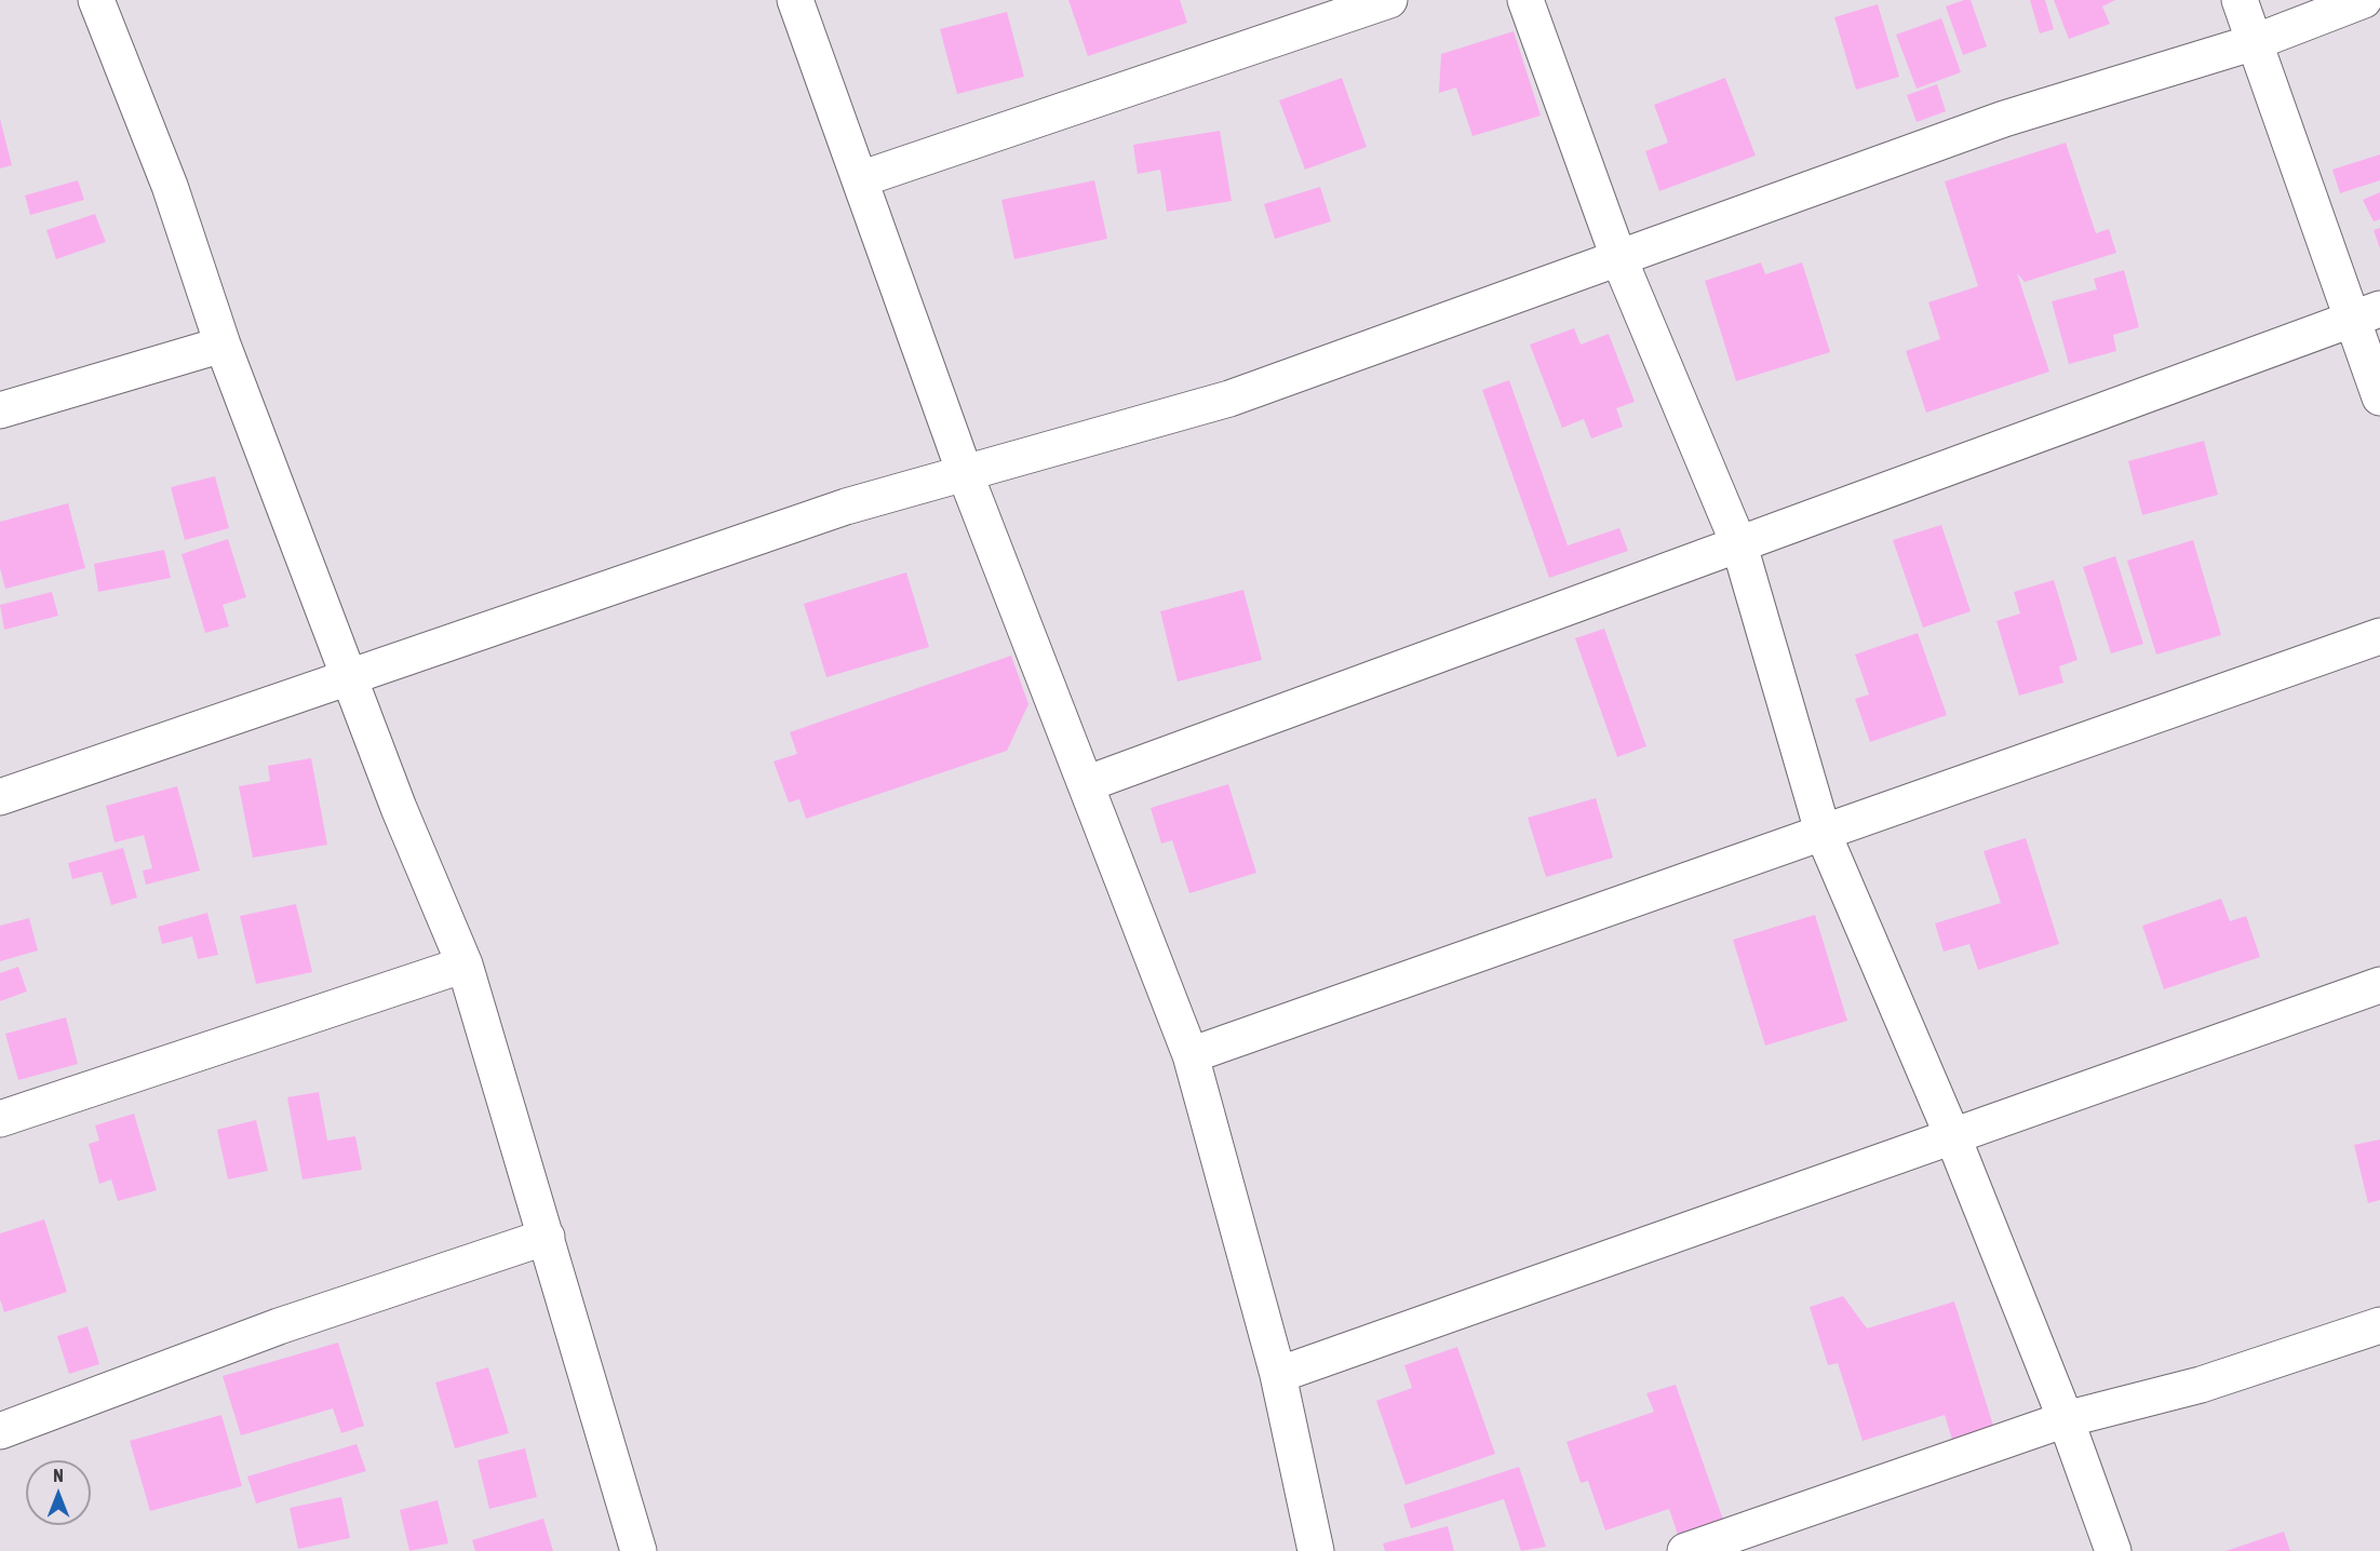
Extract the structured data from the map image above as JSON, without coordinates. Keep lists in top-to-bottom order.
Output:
{
  "north": "top"
}
